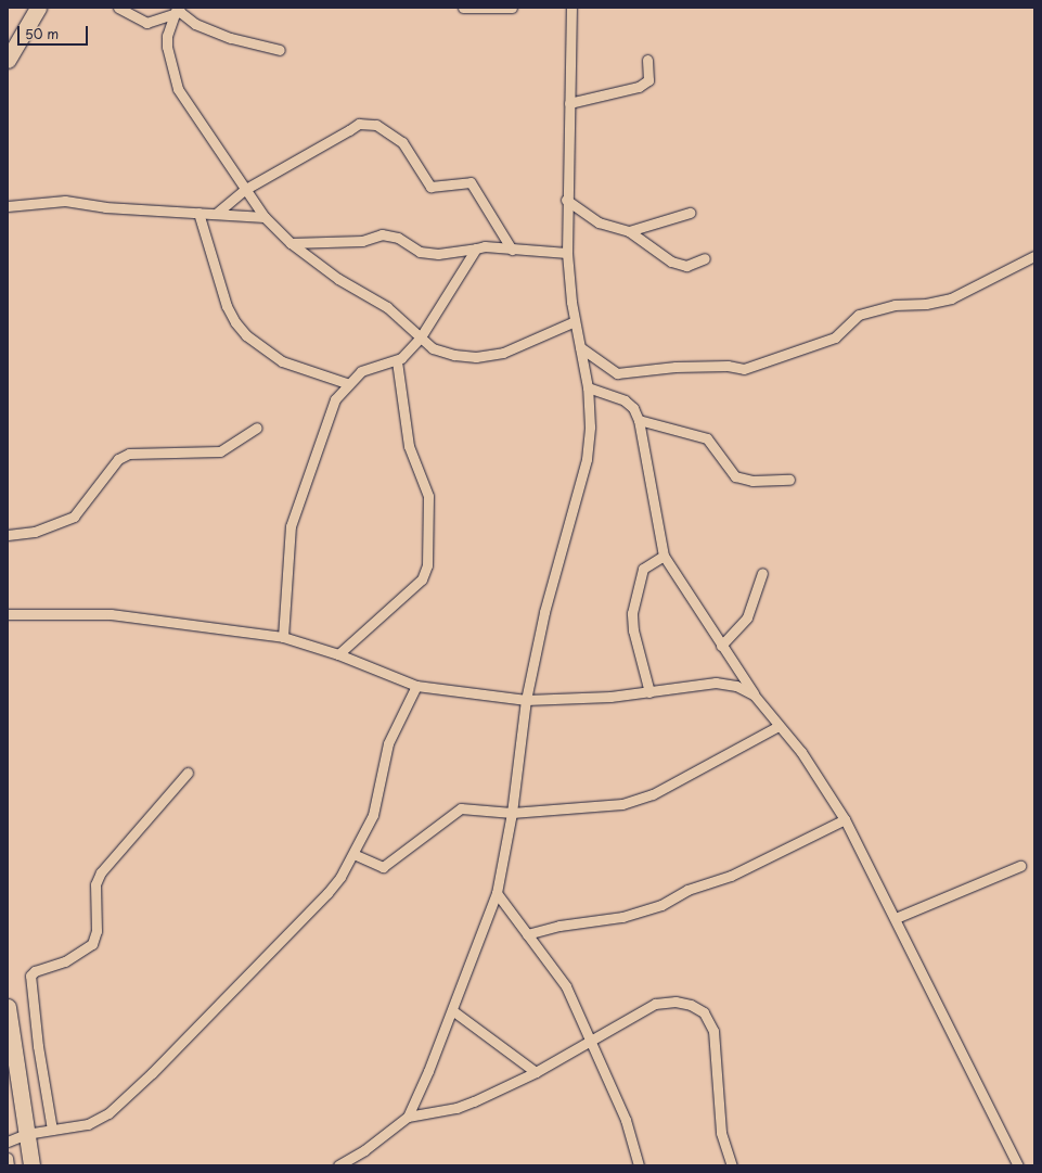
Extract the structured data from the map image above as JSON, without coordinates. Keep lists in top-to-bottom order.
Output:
{
  "scale_bar": "50 m"
}
